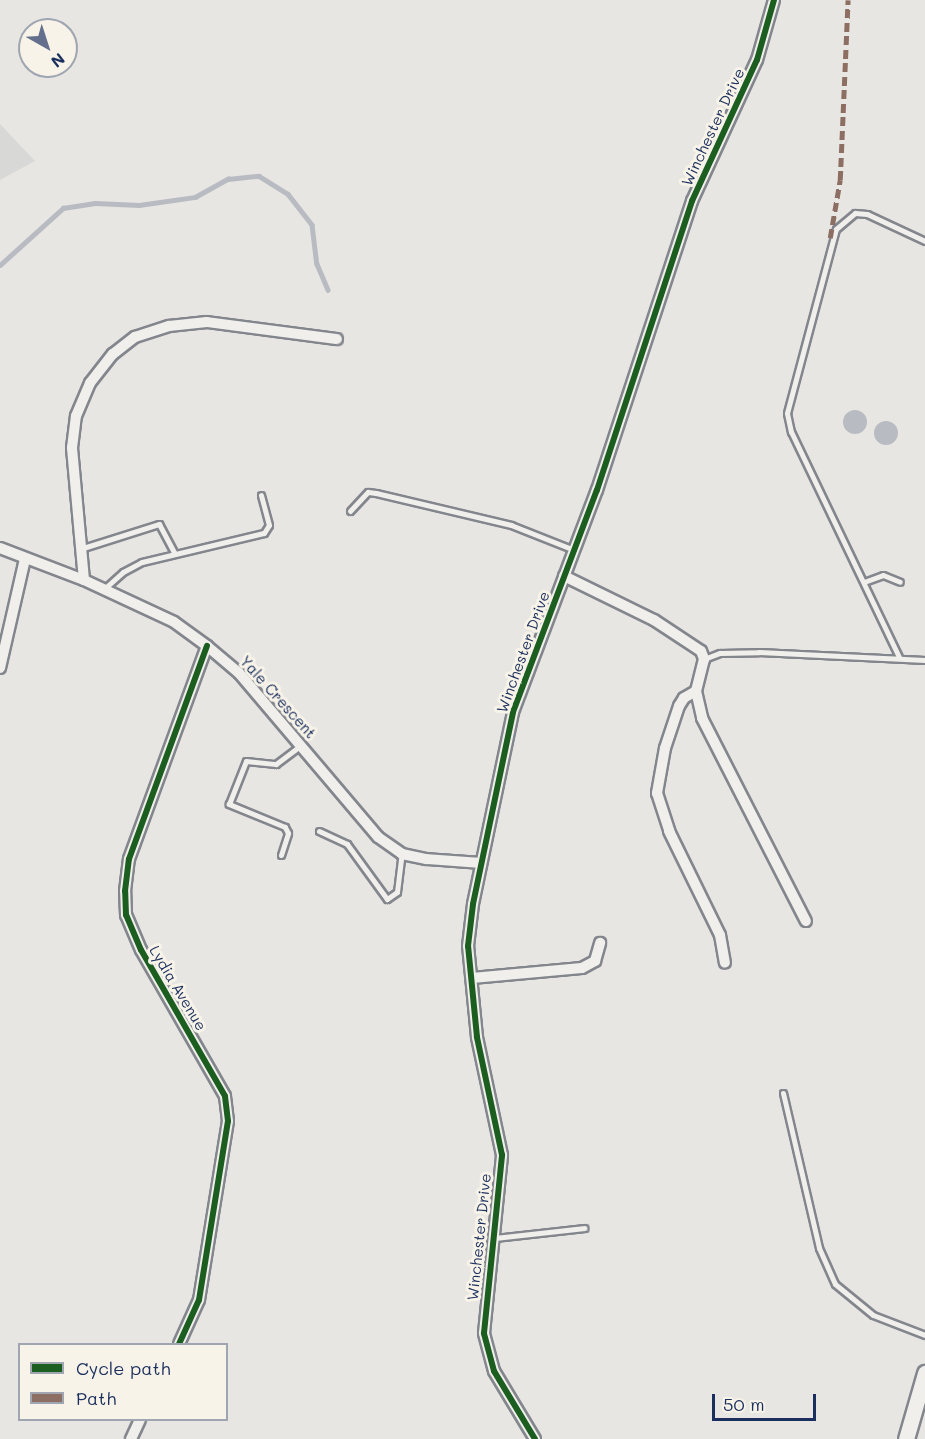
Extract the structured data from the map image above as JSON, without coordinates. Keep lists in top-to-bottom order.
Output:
{
  "streets": {
    "street": ["Winchester Drive", "Yale Crescent", "Lydia Avenue"]
  },
  "crossings": [
    ["Winchester Drive", "Yale Crescent"],
    ["Yale Crescent", "Lydia Avenue"]
  ],
  "legend": ["Cycle path", "Path"],
  "scale_bar": "50 m",
  "north": "bottom right"
}
